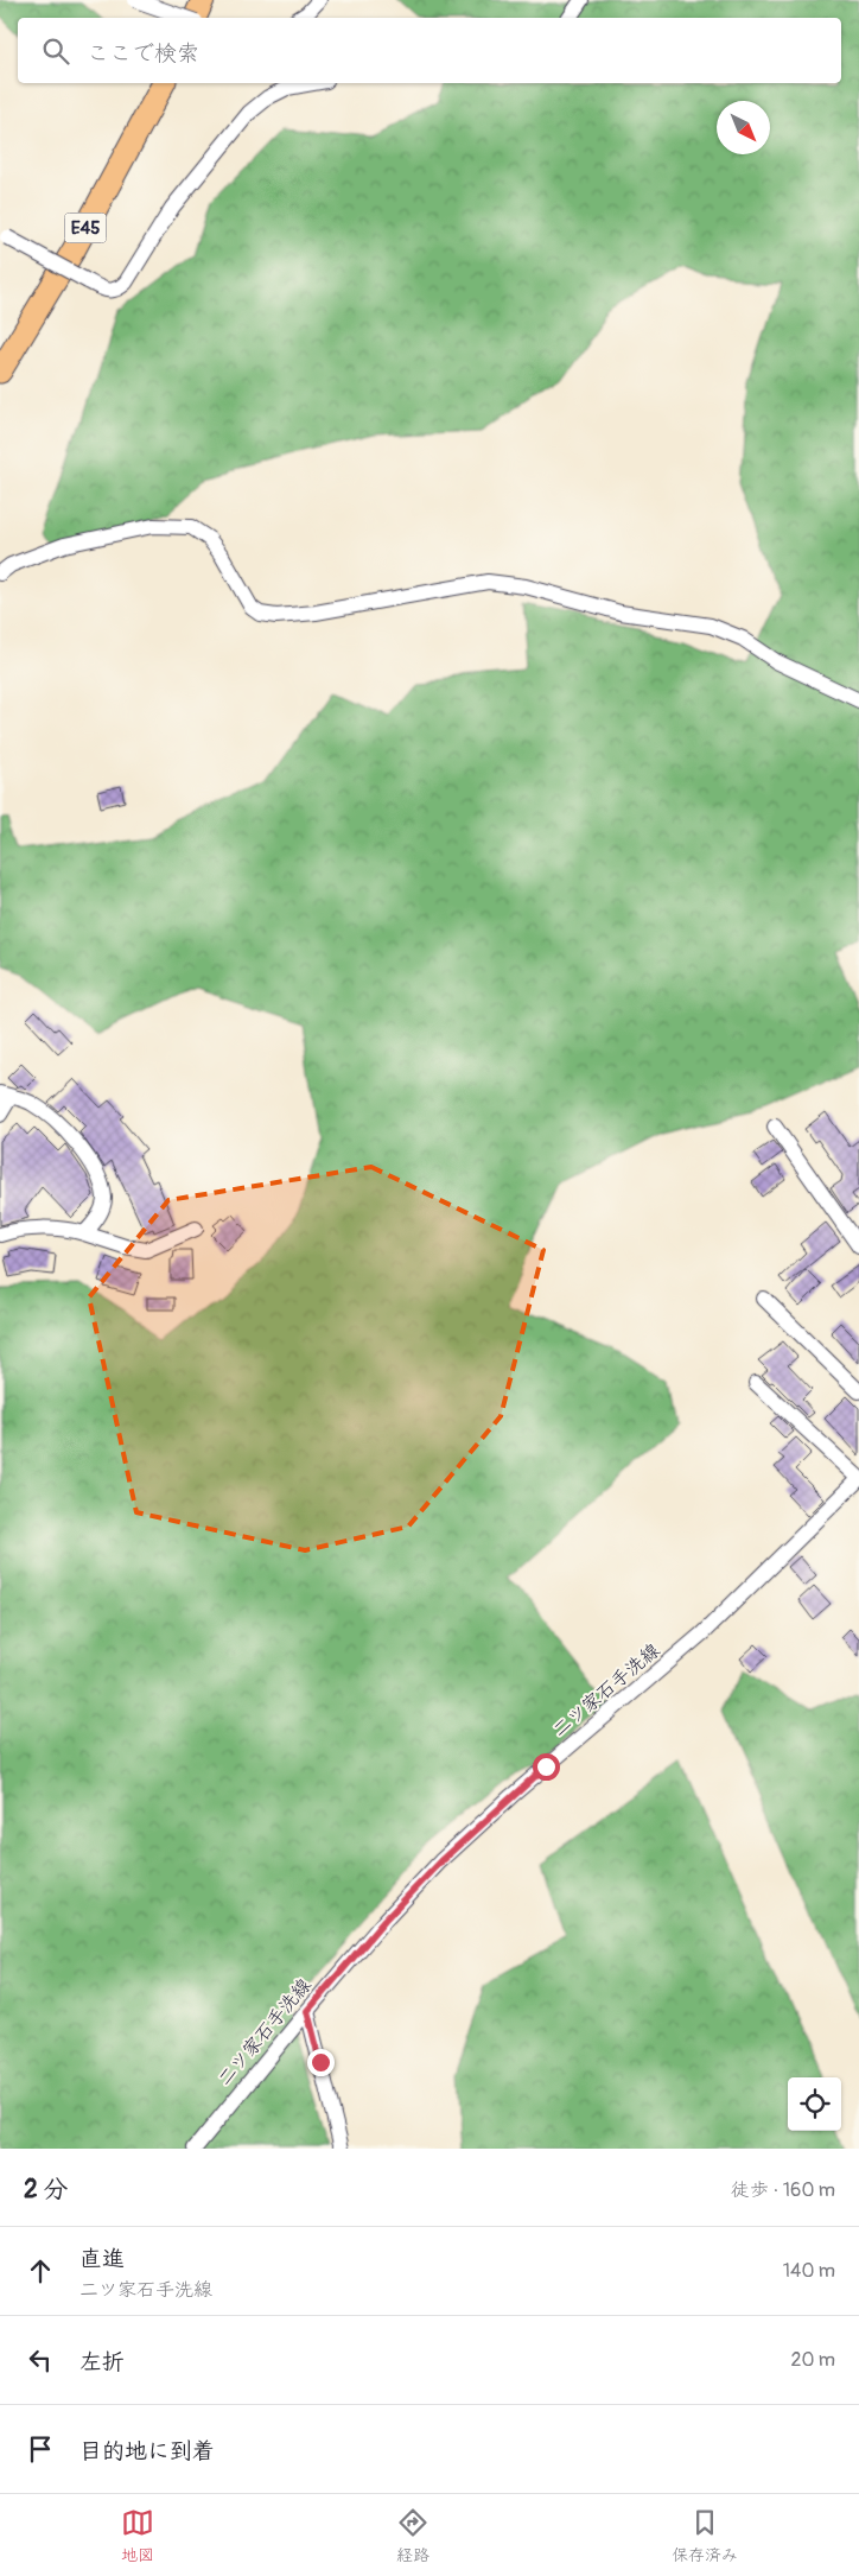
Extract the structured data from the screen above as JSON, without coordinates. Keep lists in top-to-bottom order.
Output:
{
  "streets": {
    "highway": ["E45"],
    "street": ["二ツ家石手洗線"]
  },
  "north": "bottom right",
  "page": {
    "search": "ここで検索",
    "heading": ["2 分", "徒歩 · 160 m"],
    "list": [
      ["直進", "二ツ家石手洗線", "140 m"],
      ["左折", "20 m"],
      "目的地に到着"
    ],
    "nav": ["地図", "経路", "保存済み"]
  }
}
